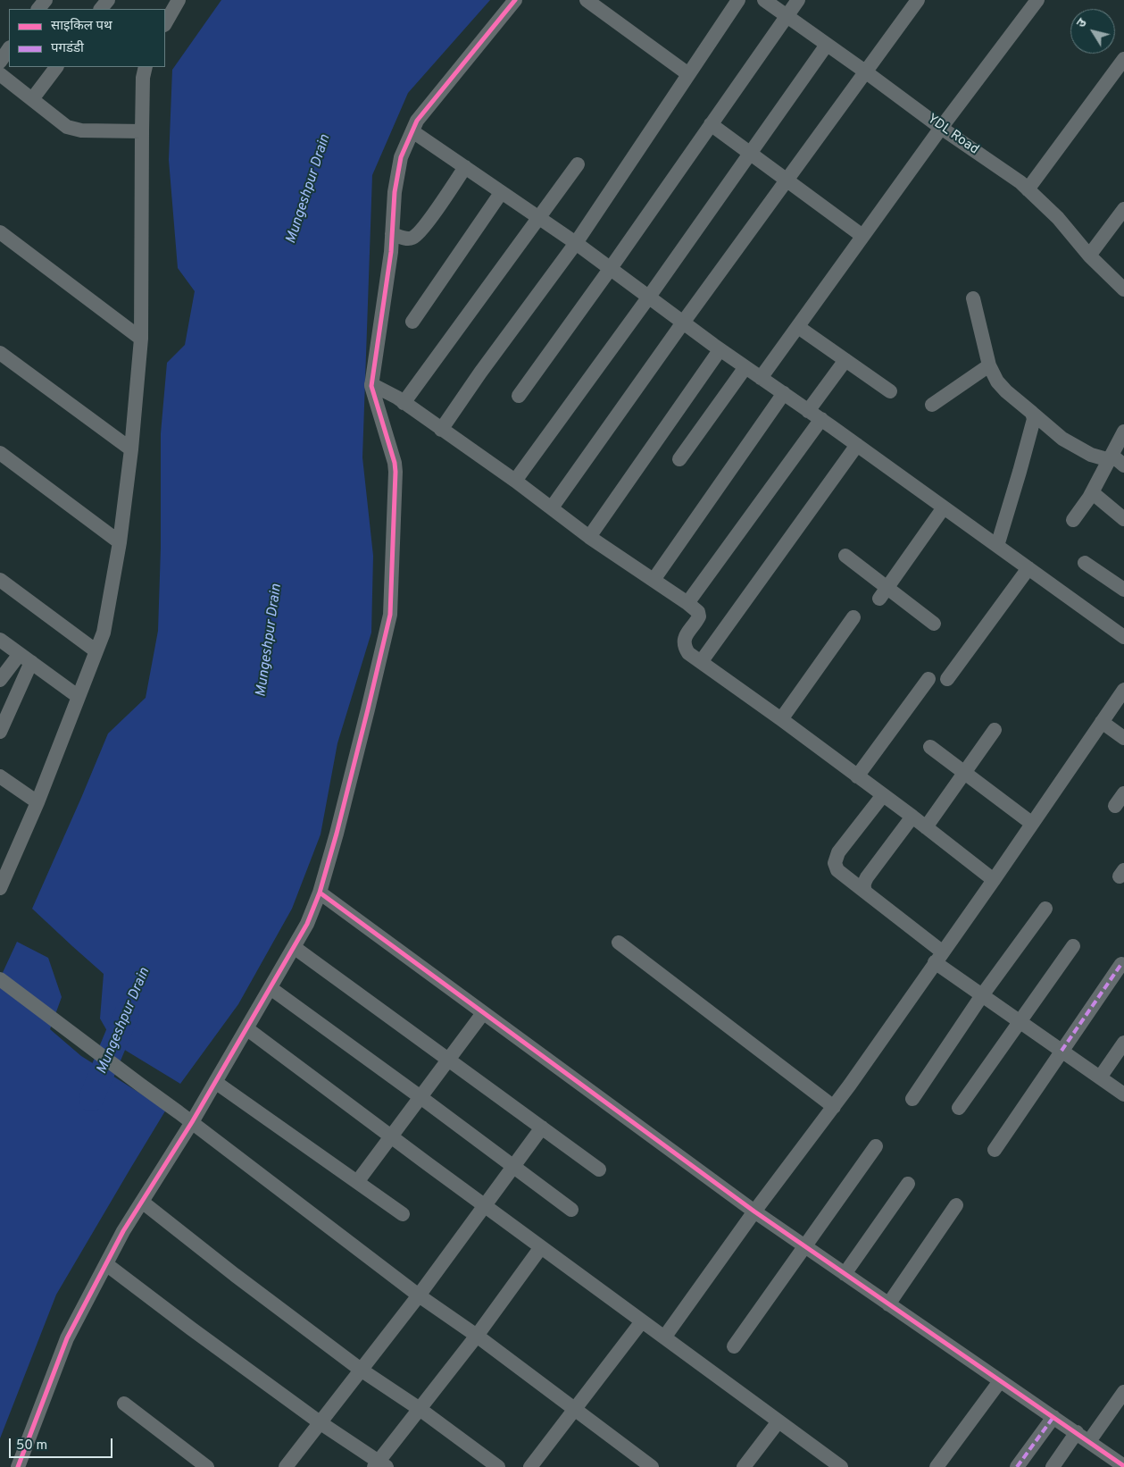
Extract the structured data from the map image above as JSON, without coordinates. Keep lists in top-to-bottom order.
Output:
{
  "streets": {
    "street": ["YDL Road"]
  },
  "water": ["Mungeshpur Drain"],
  "legend": ["साइकिल पथ", "पगडंडी"],
  "scale_bar": "50 m",
  "north": "top left"
}
